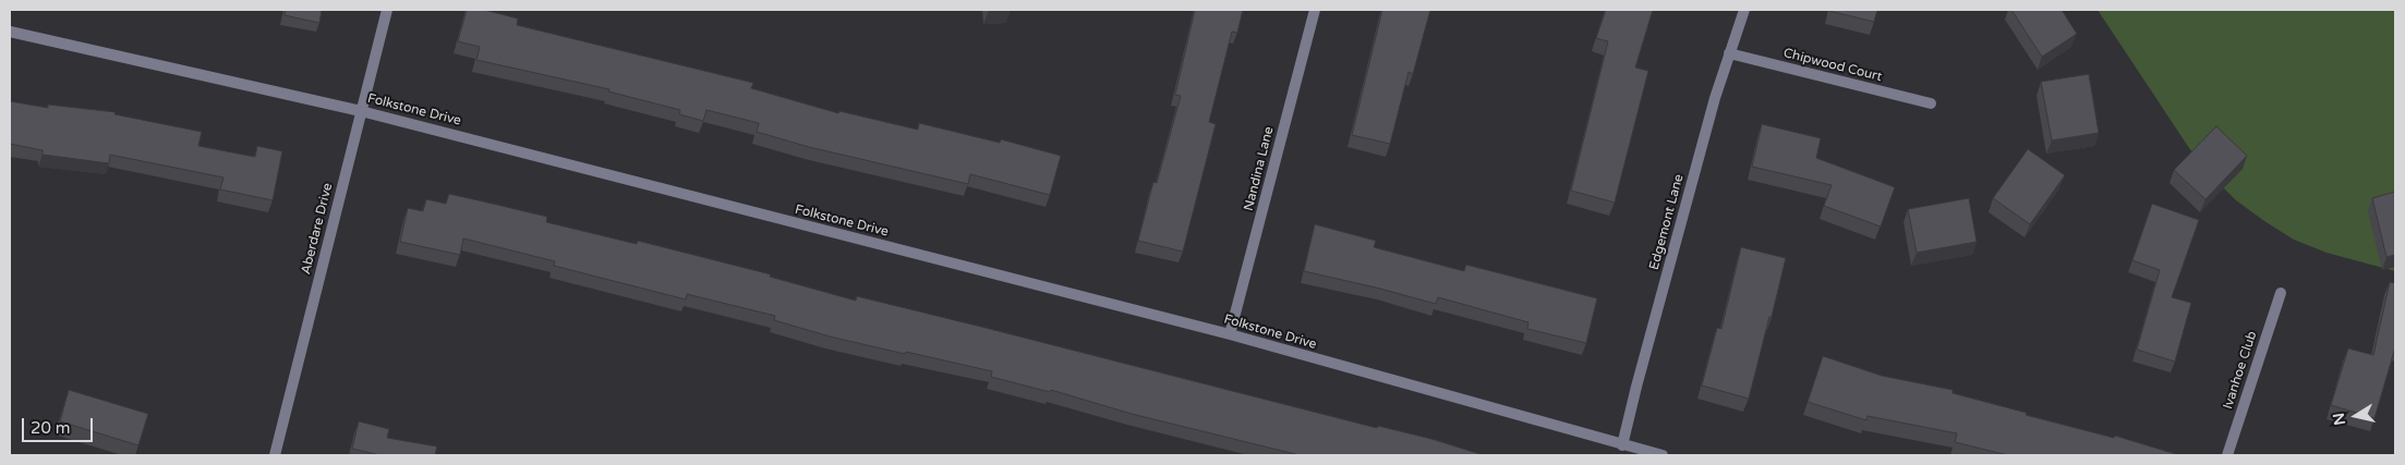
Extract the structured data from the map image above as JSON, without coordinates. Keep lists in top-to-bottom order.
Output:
{
  "streets": {
    "street": [
      "Chipwood Court",
      "Folkstone Drive",
      "Nandina Lane",
      "Edgemont Lane",
      "Aberdare Drive",
      "Ivanhoe Club"
    ]
  },
  "crossings": [
    ["Chipwood Court", "Edgemont Lane"],
    ["Folkstone Drive", "Nandina Lane"],
    ["Folkstone Drive", "Edgemont Lane"],
    ["Folkstone Drive", "Aberdare Drive"]
  ],
  "scale_bar": "20 m",
  "north": "left"
}
